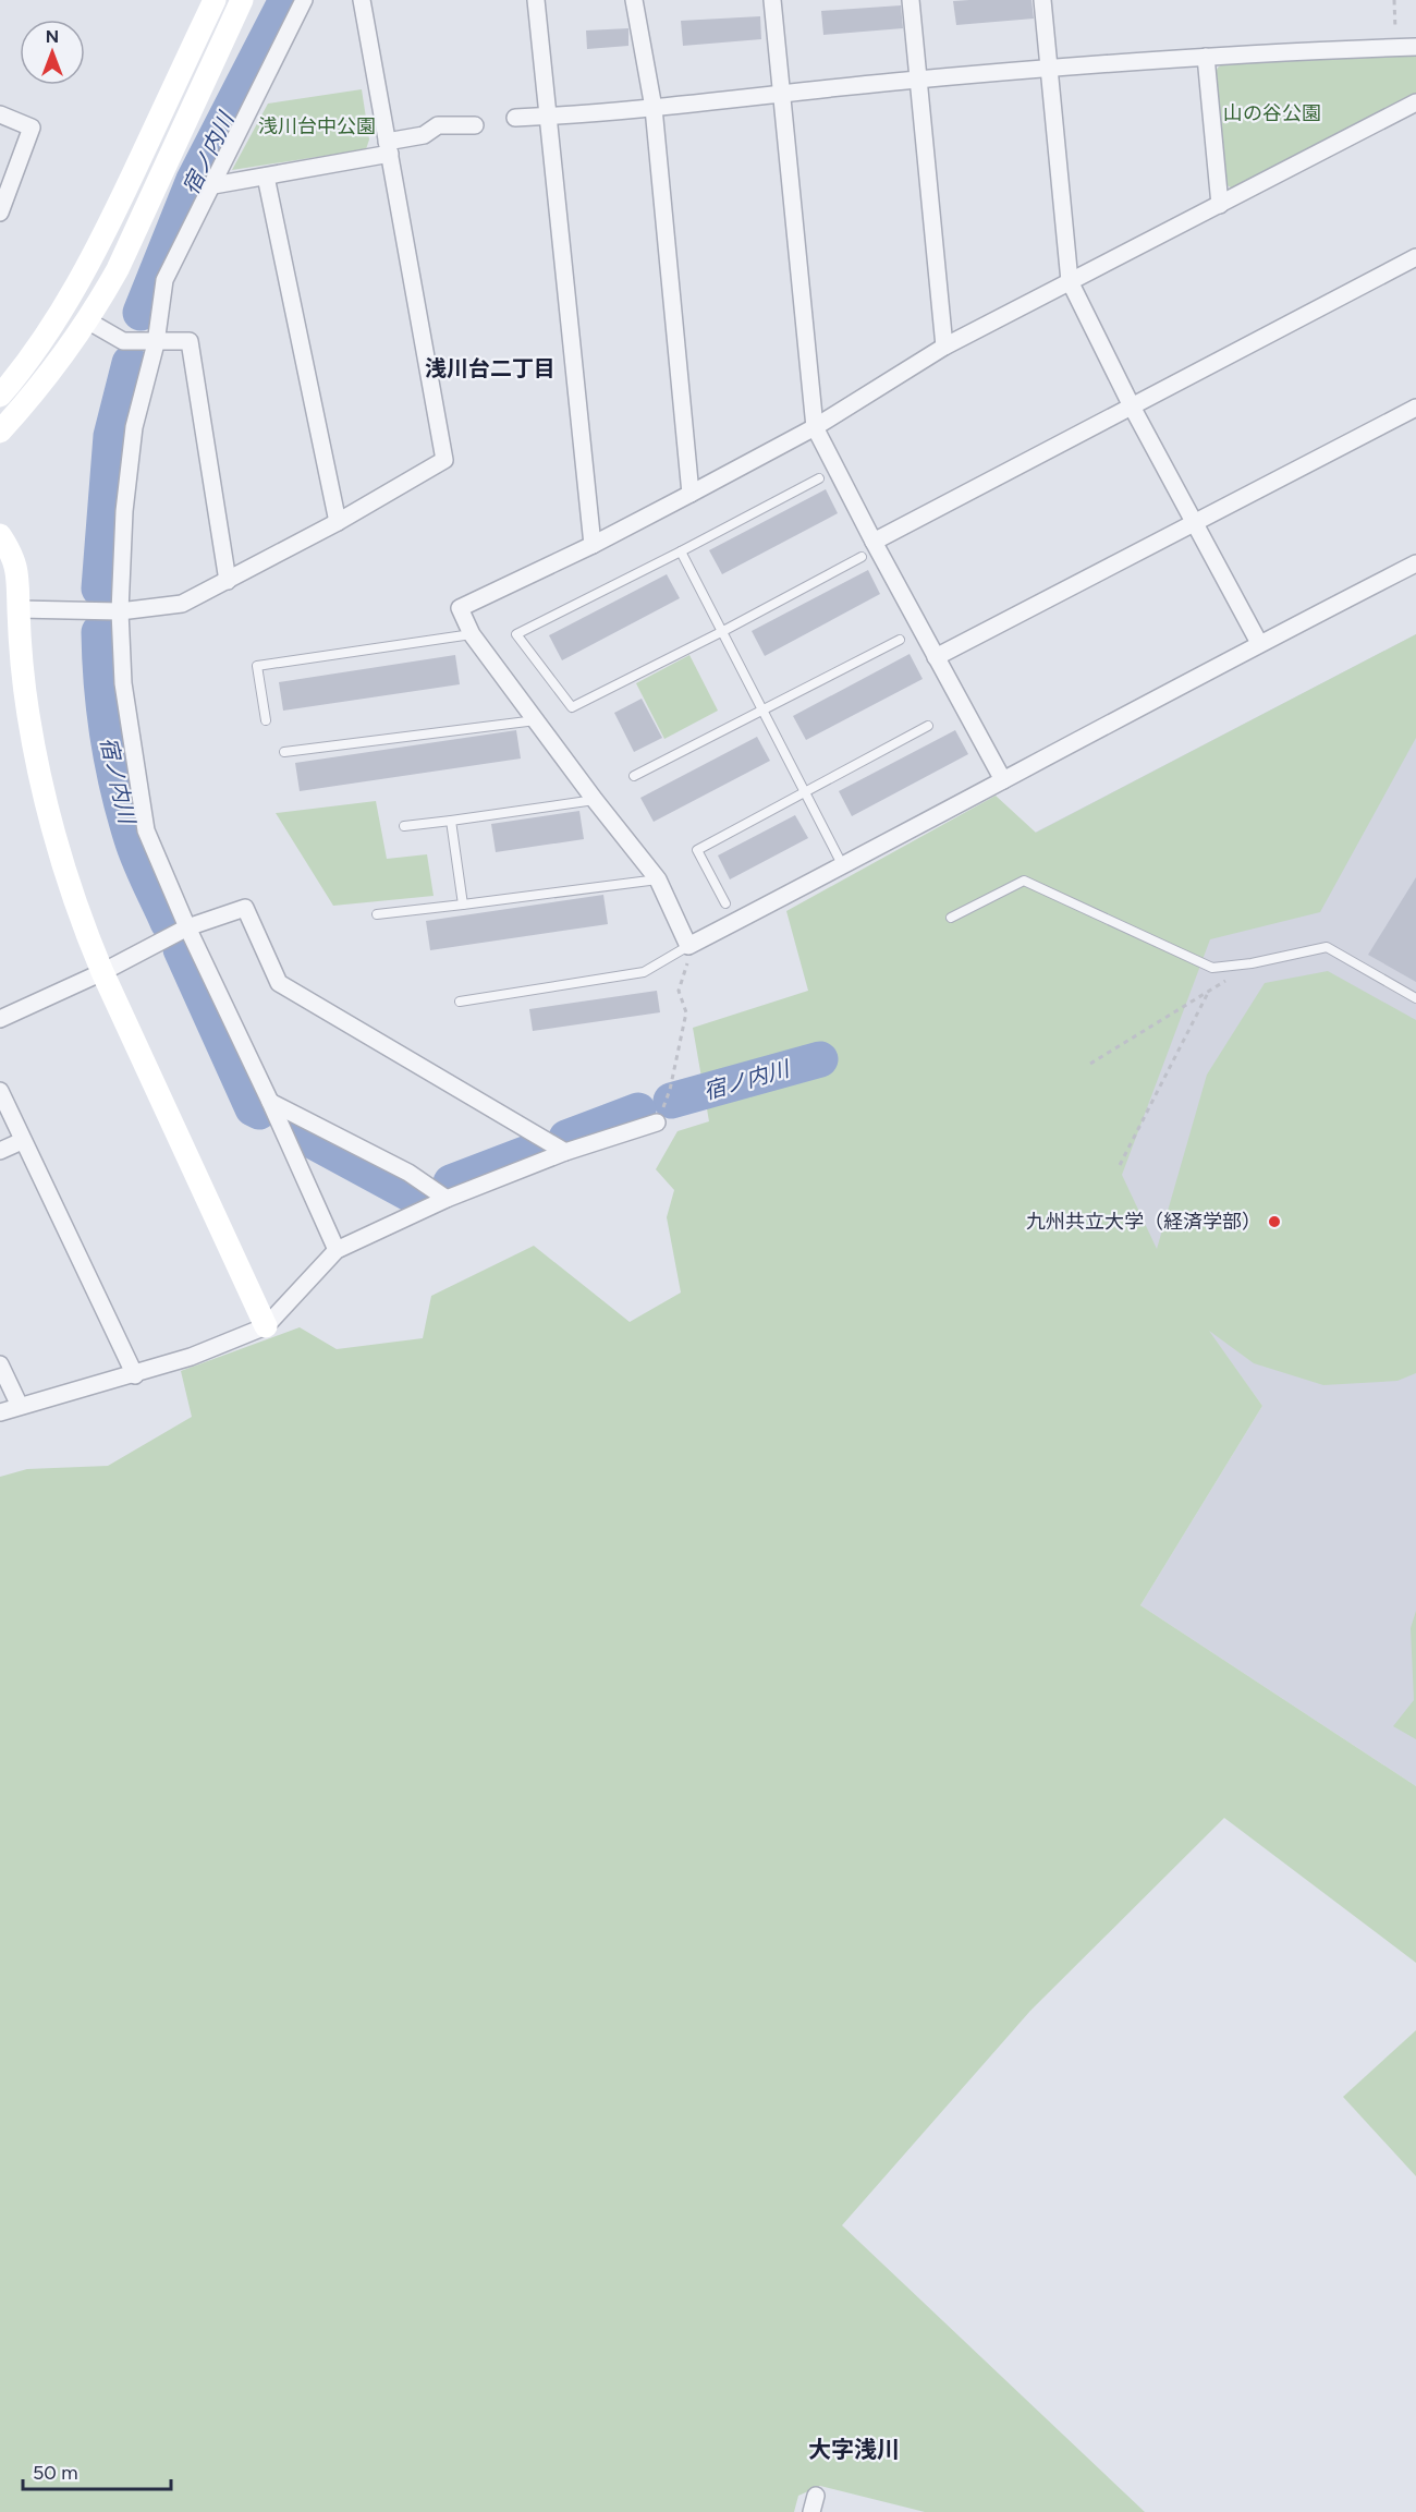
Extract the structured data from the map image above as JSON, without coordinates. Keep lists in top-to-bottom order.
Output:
{
  "districts": ["浅川台二丁目", "大字浅川"],
  "water": ["宿ノ内川"],
  "parks": ["山の谷公園", "浅川台中公園"],
  "places": ["九州共立大学（経済学部）"],
  "scale_bar": "50 m",
  "north": "top"
}
